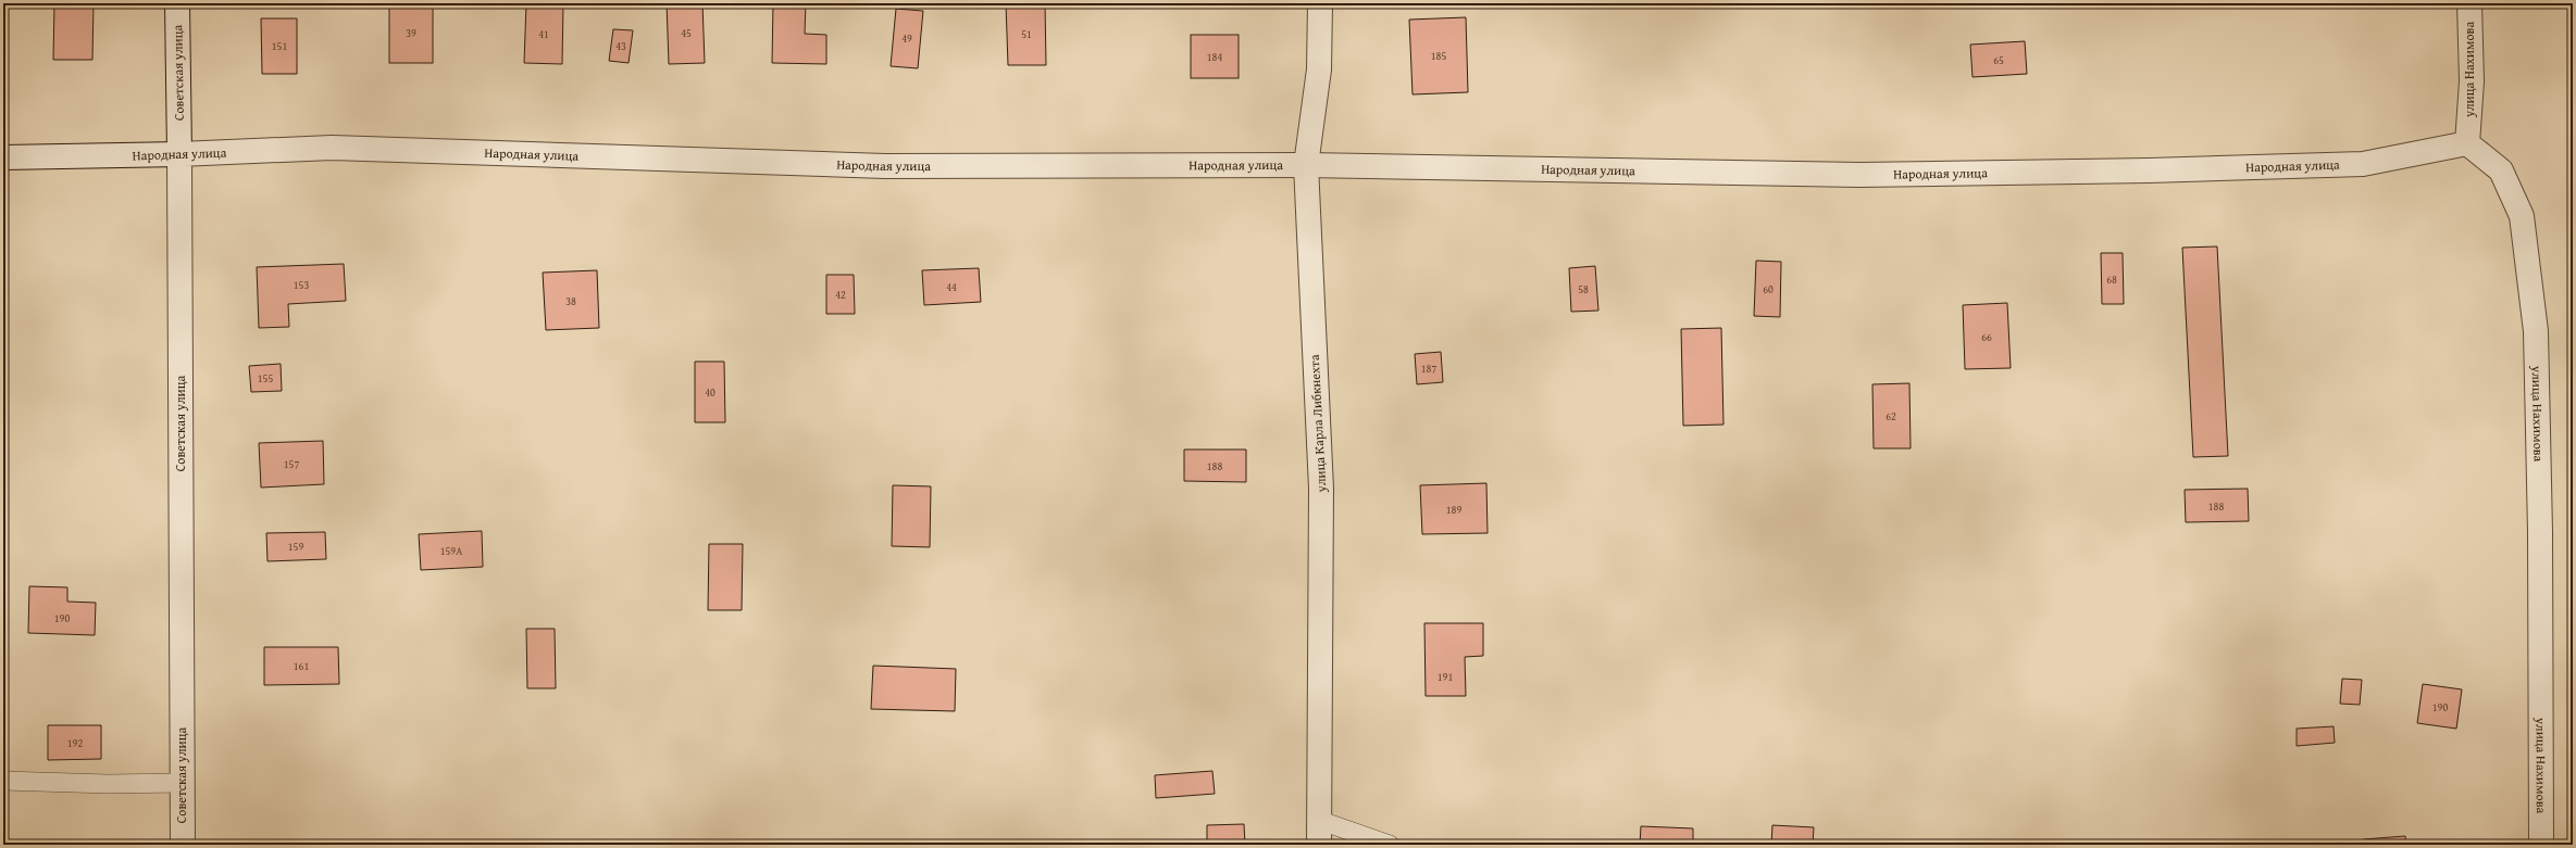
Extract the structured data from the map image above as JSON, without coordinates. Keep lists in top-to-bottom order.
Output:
{
  "streets": {
    "street": [
      "улица Нахимова",
      "Советская улица",
      "Народная улица",
      "улица Карла Либкнехта"
    ]
  },
  "crossings": [
    ["улица Нахимова", "Народная улица"],
    ["Советская улица", "Народная улица"],
    ["Народная улица", "улица Карла Либкнехта"]
  ],
  "house_numbers": [
    "39",
    "45",
    "41",
    "51",
    "49",
    "151",
    "43",
    "185",
    "184",
    "65",
    "68",
    "153",
    "44",
    "58",
    "60",
    "42",
    "38",
    "66",
    "187",
    "155",
    "40",
    "62",
    "157",
    "188",
    "188",
    "189",
    "159",
    "159А",
    "190",
    "161",
    "191",
    "190",
    "192"
  ]
}
